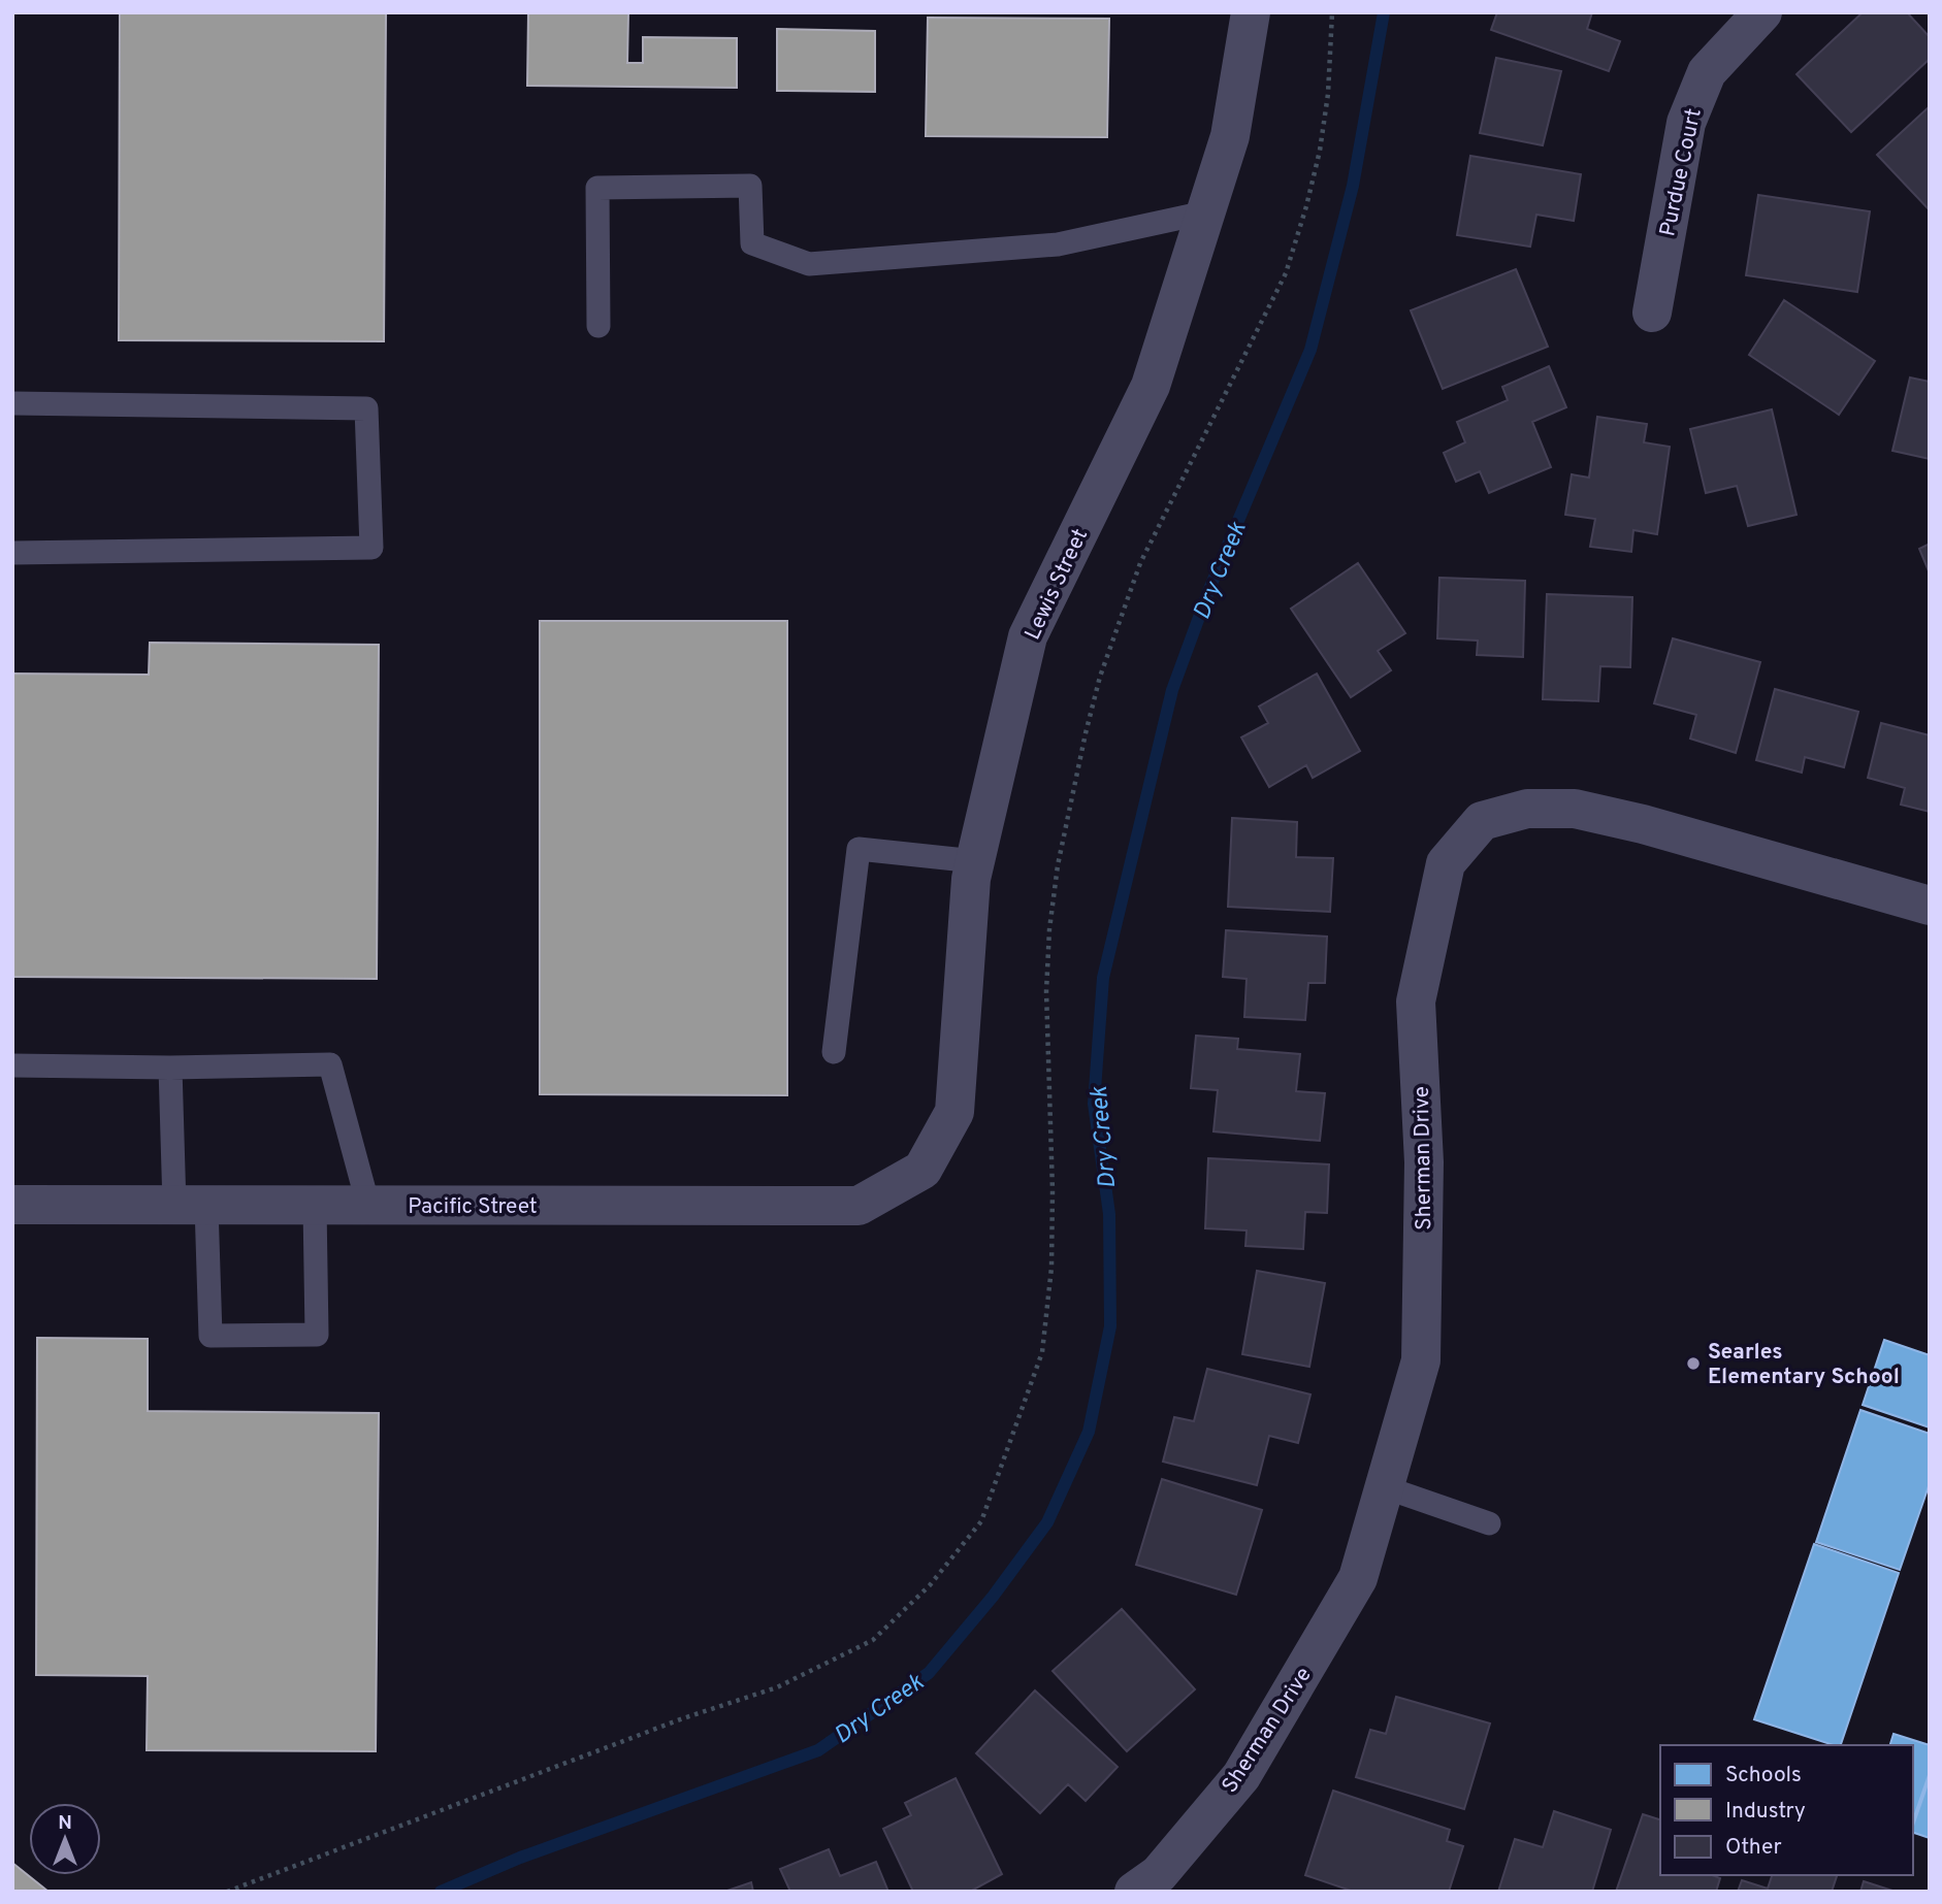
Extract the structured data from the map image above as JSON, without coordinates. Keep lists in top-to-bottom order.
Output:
{
  "streets": {
    "street": [
      "Purdue Court",
      "Lewis Street",
      "Sherman Drive",
      "Pacific Street"
    ]
  },
  "crossings": [
    ["Lewis Street", "Pacific Street"]
  ],
  "water": ["Dry Creek"],
  "places": ["Searles Elementary School"],
  "legend": ["Schools", "Industry", "Other"],
  "north": "top"
}
